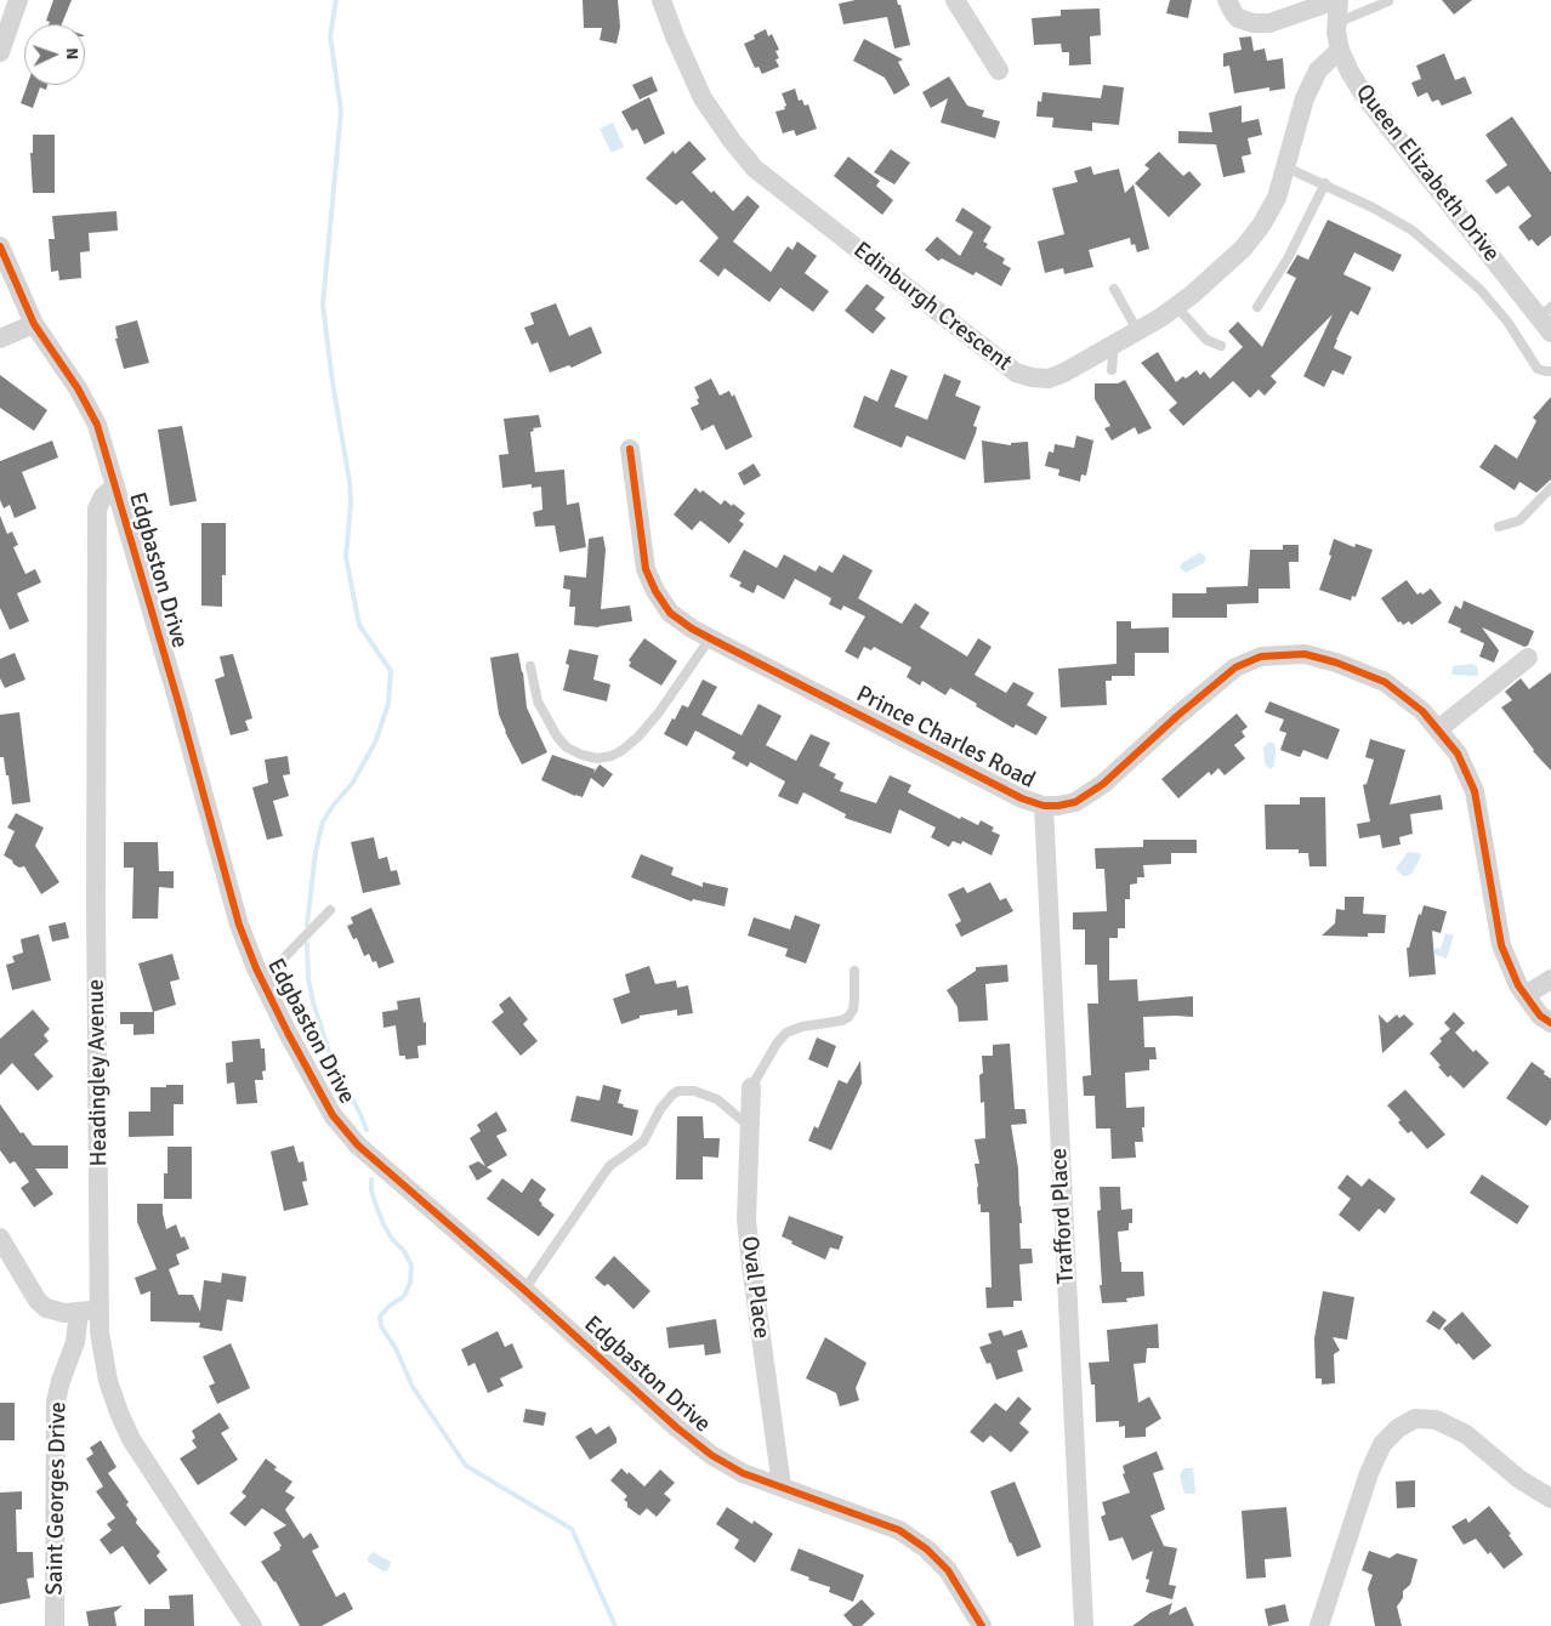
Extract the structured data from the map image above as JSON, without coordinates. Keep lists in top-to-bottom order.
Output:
{
  "streets": {
    "street": [
      "Queen Elizabeth Drive",
      "Edinburgh Crescent",
      "Edgbaston Drive",
      "Prince Charles Road",
      "Headingley Avenue",
      "Trafford Place",
      "Oval Place",
      "Saint Georges Drive"
    ]
  },
  "crossings": [
    ["Queen Elizabeth Drive", "Edinburgh Crescent"],
    ["Edgbaston Drive", "Headingley Avenue"],
    ["Edgbaston Drive", "Oval Place"],
    ["Prince Charles Road", "Trafford Place"]
  ],
  "north": "right"
}
